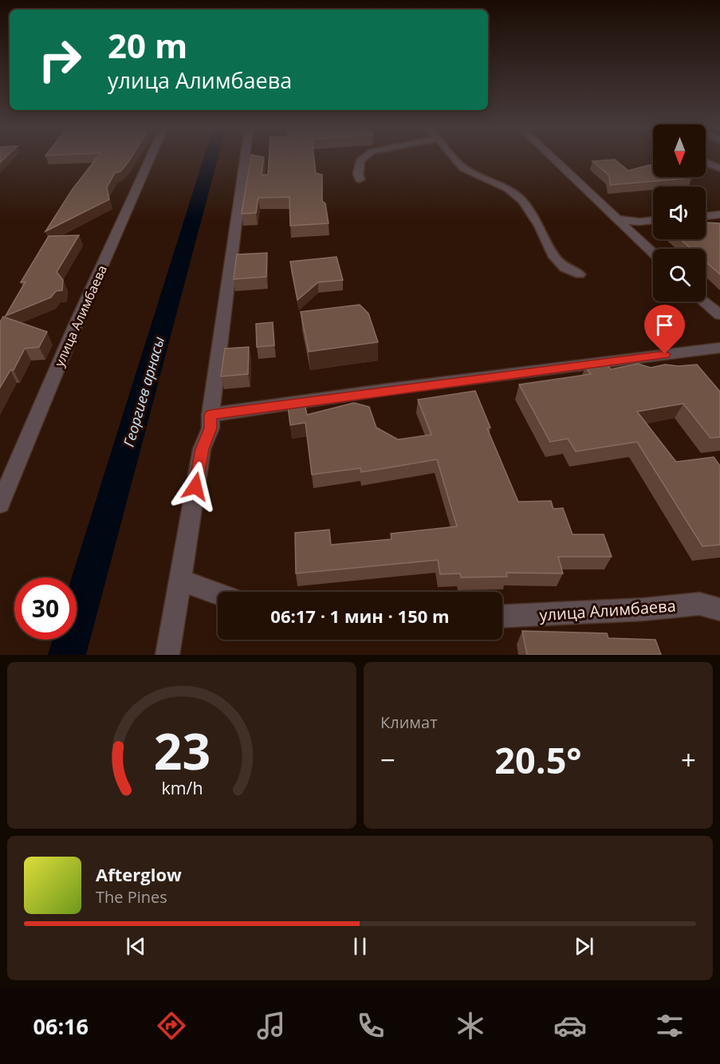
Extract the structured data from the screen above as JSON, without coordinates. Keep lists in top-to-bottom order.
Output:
{
  "streets": {
    "street": ["улица Алимбаева"]
  },
  "water": ["Георгиев арнасы"],
  "north": "bottom",
  "page": {
    "turn": ["20 m", "улица Алимбаева"],
    "limit": "30",
    "trip": "06:17 · 1 мин · 150 m",
    "tile": "Климат",
    "heat": ["−", "20.5°", "+"],
    "song": ["Afterglow", "The Pines"],
    "tabs": "06:16",
    "gauge": ["23", "km/h"]
  }
}
